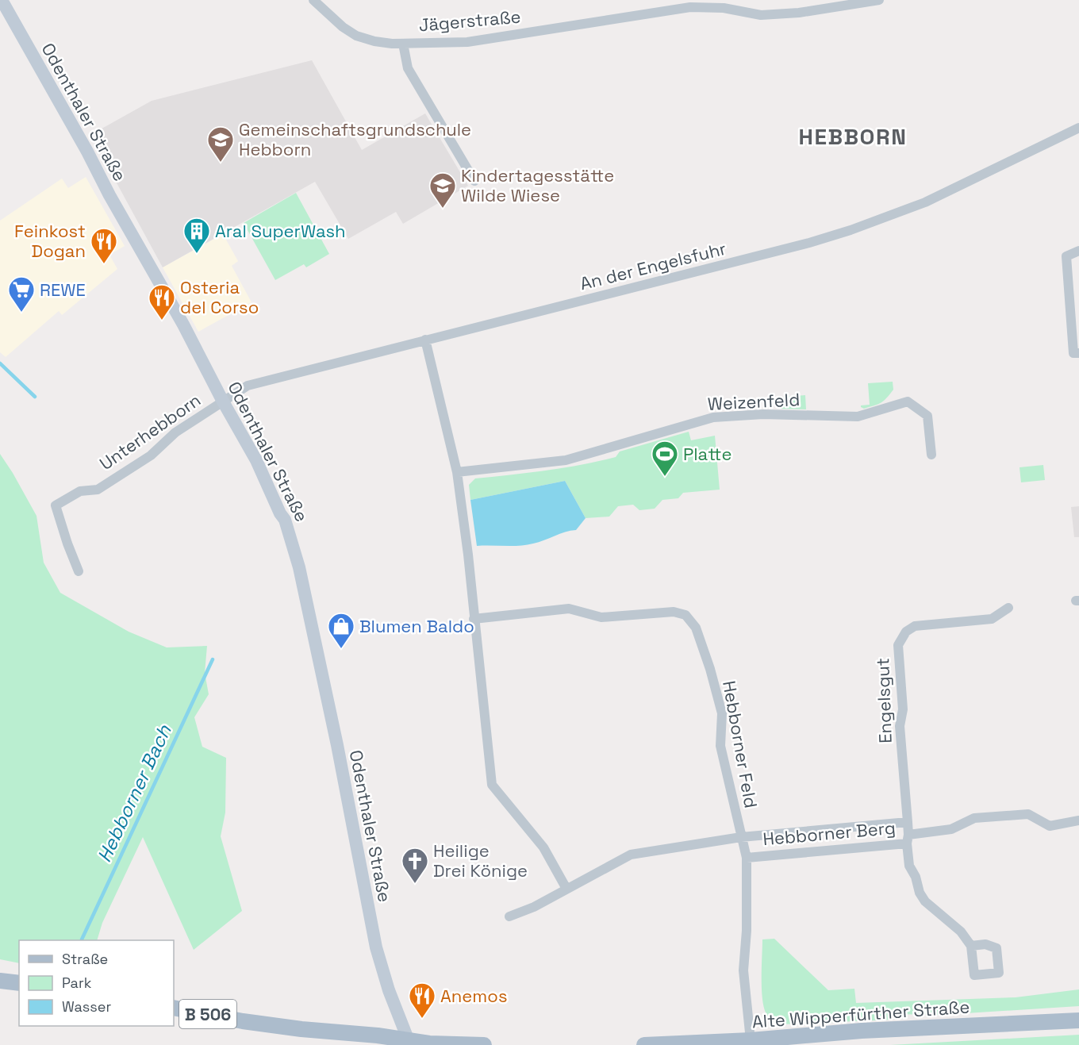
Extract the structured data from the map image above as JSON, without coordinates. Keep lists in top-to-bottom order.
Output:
{
  "streets": {
    "main road": ["Odenthaler Straße", "B 506", "Alte Wipperfürther Straße"],
    "street": [
      "Jägerstraße",
      "An der Engelsfuhr",
      "Weizenfeld",
      "Unterhebborn",
      "Engelsgut",
      "Hebborner Feld",
      "Hebborner Berg"
    ]
  },
  "crossings": [
    ["Odenthaler Straße", "An der Engelsfuhr"],
    ["Odenthaler Straße", "Unterhebborn"],
    ["Odenthaler Straße", "B 506"],
    ["An der Engelsfuhr", "Unterhebborn"],
    ["Engelsgut", "Hebborner Berg"],
    ["Hebborner Feld", "Hebborner Berg"],
    ["Hebborner Feld", "Alte Wipperfürther Straße"]
  ],
  "districts": ["HEBBORN"],
  "water": ["Hebborner Bach"],
  "places": {
    "school or university": ["Gemeinschaftsgrundschule Hebborn", "Kindertagesstätte Wilde Wiese"],
    "building": ["Aral SuperWash"],
    "restaurant": ["Feinkost Dogan", "Osteria del Corso", "Anemos"],
    "supermarket": ["REWE"],
    "sports": ["Platte"],
    "shop": ["Blumen Baldo"],
    "church": ["Heilige Drei Könige"]
  },
  "legend": ["Straße", "Park", "Wasser"]
}
